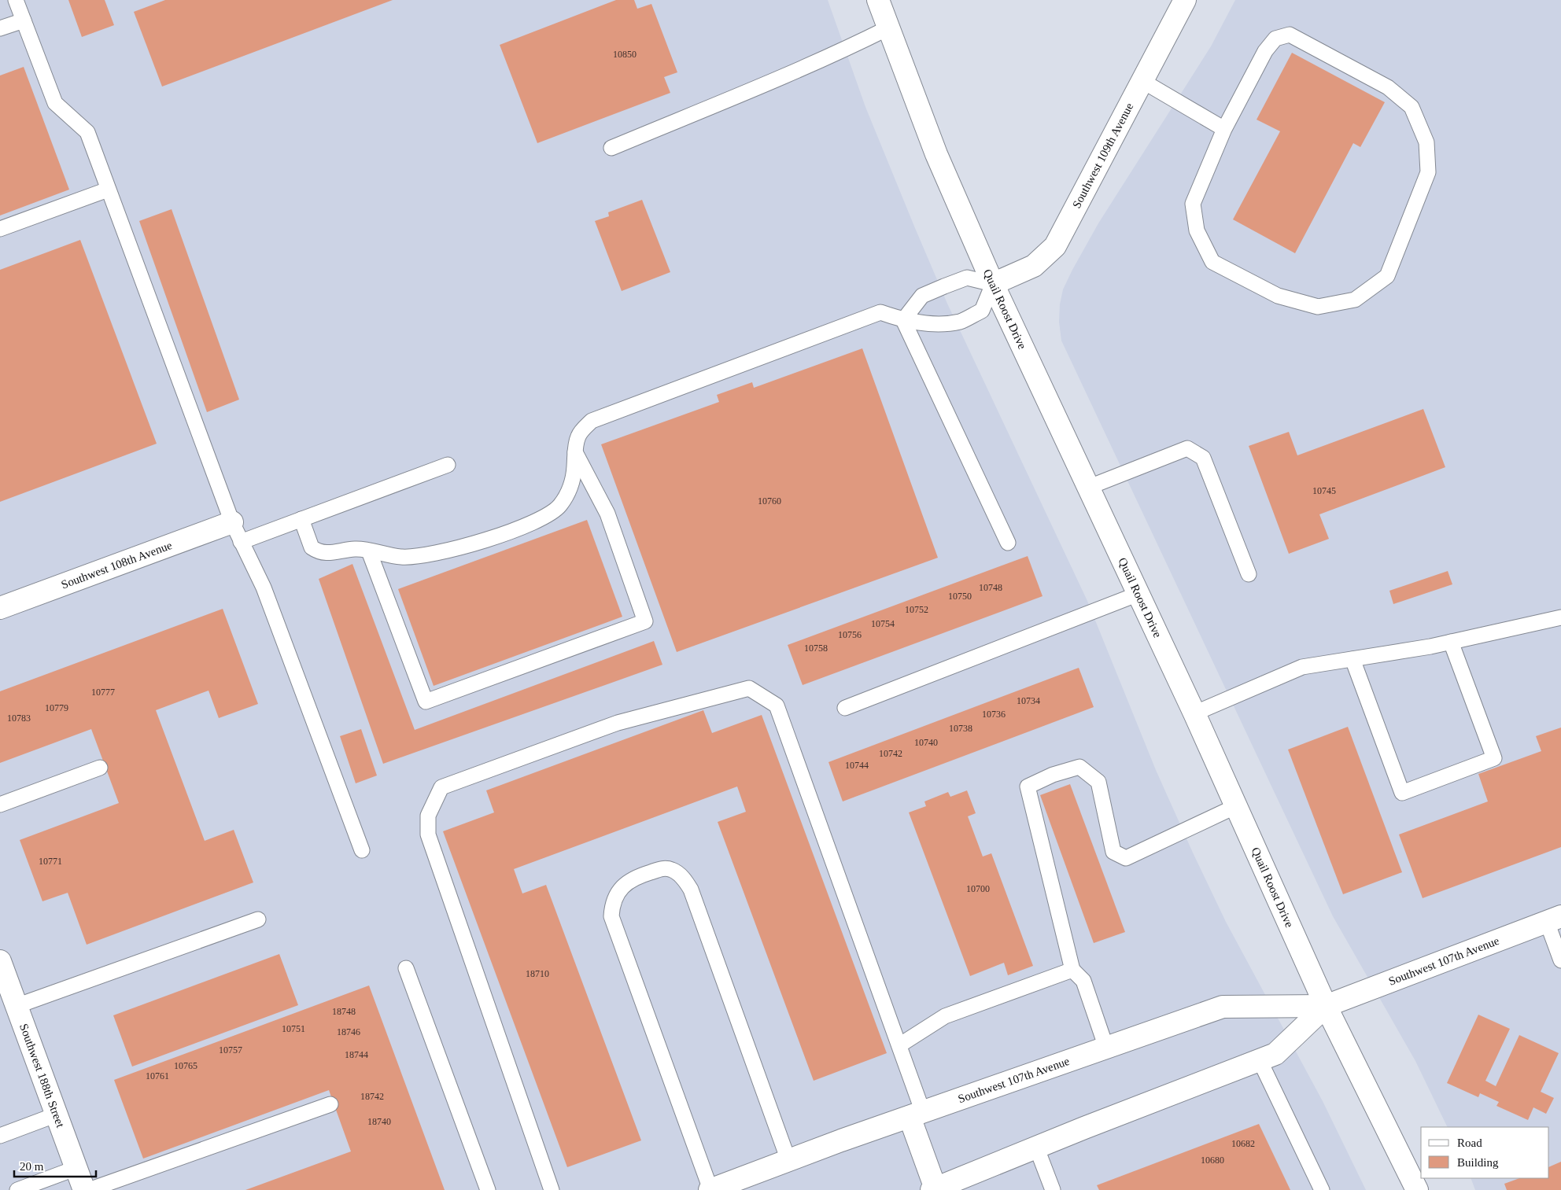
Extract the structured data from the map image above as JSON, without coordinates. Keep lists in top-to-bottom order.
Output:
{
  "streets": {
    "street": [
      "Southwest 109th Avenue",
      "Quail Roost Drive",
      "Southwest 108th Avenue",
      "Southwest 107th Avenue",
      "Southwest 188th Street"
    ]
  },
  "crossings": [
    ["Southwest 109th Avenue", "Quail Roost Drive"],
    ["Quail Roost Drive", "Southwest 107th Avenue"]
  ],
  "house_numbers": [
    "10850",
    "10745",
    "10760",
    "10748",
    "10750",
    "10752",
    "10754",
    "10756",
    "10758",
    "10777",
    "10734",
    "10779",
    "10736",
    "10783",
    "10738",
    "10740",
    "10742",
    "10744",
    "10771",
    "10700",
    "18710",
    "18748",
    "10751",
    "18746",
    "10757",
    "18744",
    "10765",
    "10761",
    "18742",
    "18740",
    "10682",
    "10680"
  ],
  "legend": ["Road", "Building"],
  "scale_bar": "20 m"
}
